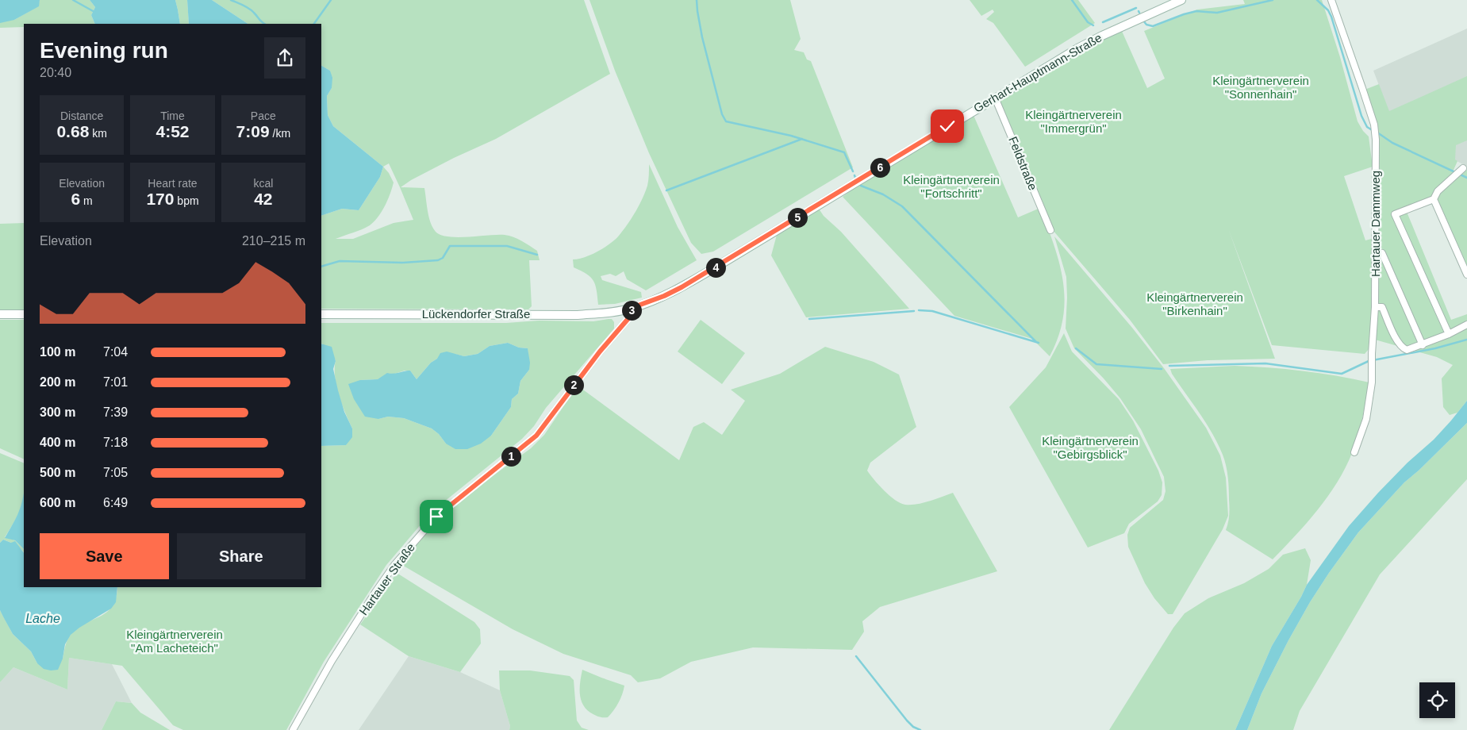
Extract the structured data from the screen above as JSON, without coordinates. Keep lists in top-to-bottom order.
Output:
{
  "streets": {
    "main road": ["Gerhart-Hauptmann-Straße", "Lückendorfer Straße"],
    "street": ["Feldstraße", "Hartauer Dammweg", "Hartauer Straße"]
  },
  "crossings": [
    ["Gerhart-Hauptmann-Straße", "Feldstraße"],
    ["Gerhart-Hauptmann-Straße", "Lückendorfer Straße"],
    ["Gerhart-Hauptmann-Straße", "Hartauer Straße"],
    ["Lückendorfer Straße", "Hartauer Straße"]
  ],
  "water": ["Lache"],
  "parks": [
    "Kleingärtnerverein \"Sonnenhain\"",
    "Kleingärtnerverein \"Immergrün\"",
    "Kleingärtnerverein \"Fortschritt\"",
    "Kleingärtnerverein \"Birkenhain\"",
    "Kleingärtnerverein \"Gebirgsblick\"",
    "Kleingärtnerverein \"Am Lacheteich\""
  ],
  "page": {
    "heading": ["Evening run", "20:40"],
    "stats": [
      ["Distance", "0.68 km"],
      ["Time", "4:52"],
      ["Pace", "7:09 /km"],
      ["Elevation", "6 m"],
      ["Heart rate", "170 bpm"],
      ["kcal", "42"]
    ],
    "pins": [
      "6",
      "5",
      "4",
      "3",
      "2",
      "1"
    ],
    "chart": ["Elevation", "210–215 m"],
    "list": [
      {
        "name": "100 m",
        "note": "7:04"
      },
      {
        "name": "200 m",
        "note": "7:01"
      },
      {
        "name": "300 m",
        "note": "7:39"
      },
      {
        "name": "400 m",
        "note": "7:18"
      },
      {
        "name": "500 m",
        "note": "7:05"
      },
      {
        "name": "600 m",
        "note": "6:49"
      }
    ],
    "buttons": ["Save", "Share"]
  }
}
